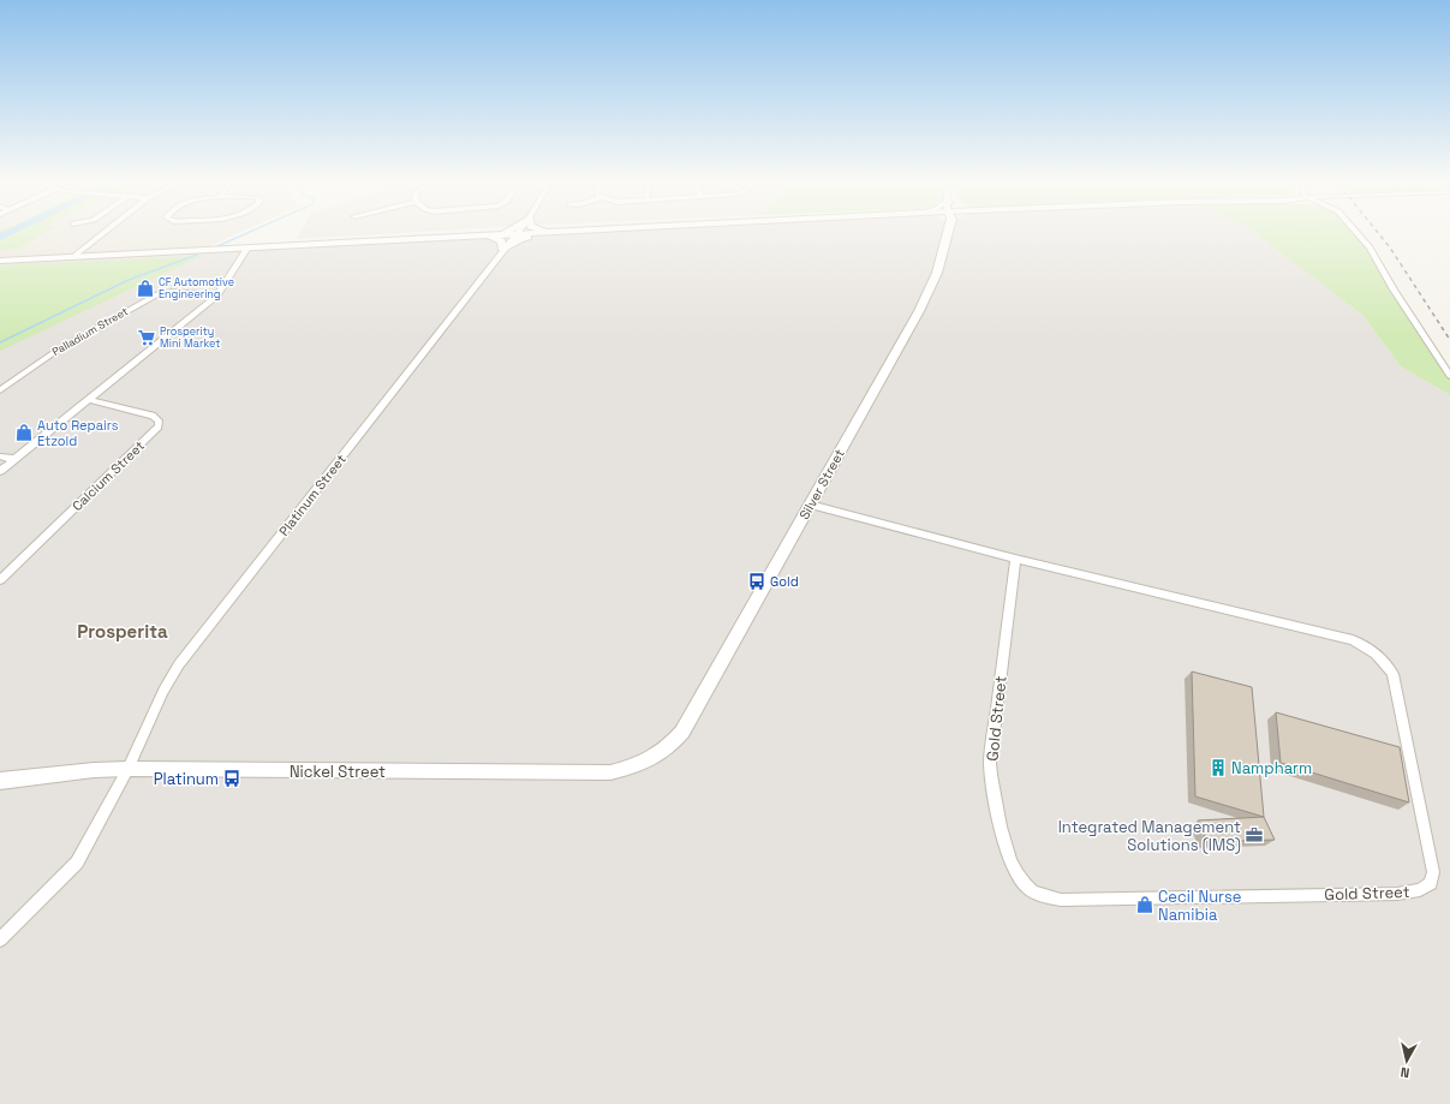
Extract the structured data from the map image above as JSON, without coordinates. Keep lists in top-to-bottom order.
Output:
{
  "streets": {
    "street": [
      "Palladium Street",
      "Calcium Street",
      "Silver Street",
      "Platinum Street",
      "Gold Street",
      "Nickel Street"
    ]
  },
  "crossings": [
    ["Silver Street", "Gold Street"],
    ["Silver Street", "Nickel Street"],
    ["Platinum Street", "Nickel Street"]
  ],
  "districts": ["Prosperita"],
  "places": {
    "shop": ["CF Automotive Engineering", "Auto Repairs Etzold", "Cecil Nurse Namibia"],
    "supermarket": ["Prosperity Mini Market"],
    "bus stop": ["Gold", "Platinum"],
    "building": ["Nampharm"],
    "office": ["Integrated Management Solutions (IMS)"]
  },
  "north": "bottom"
}
